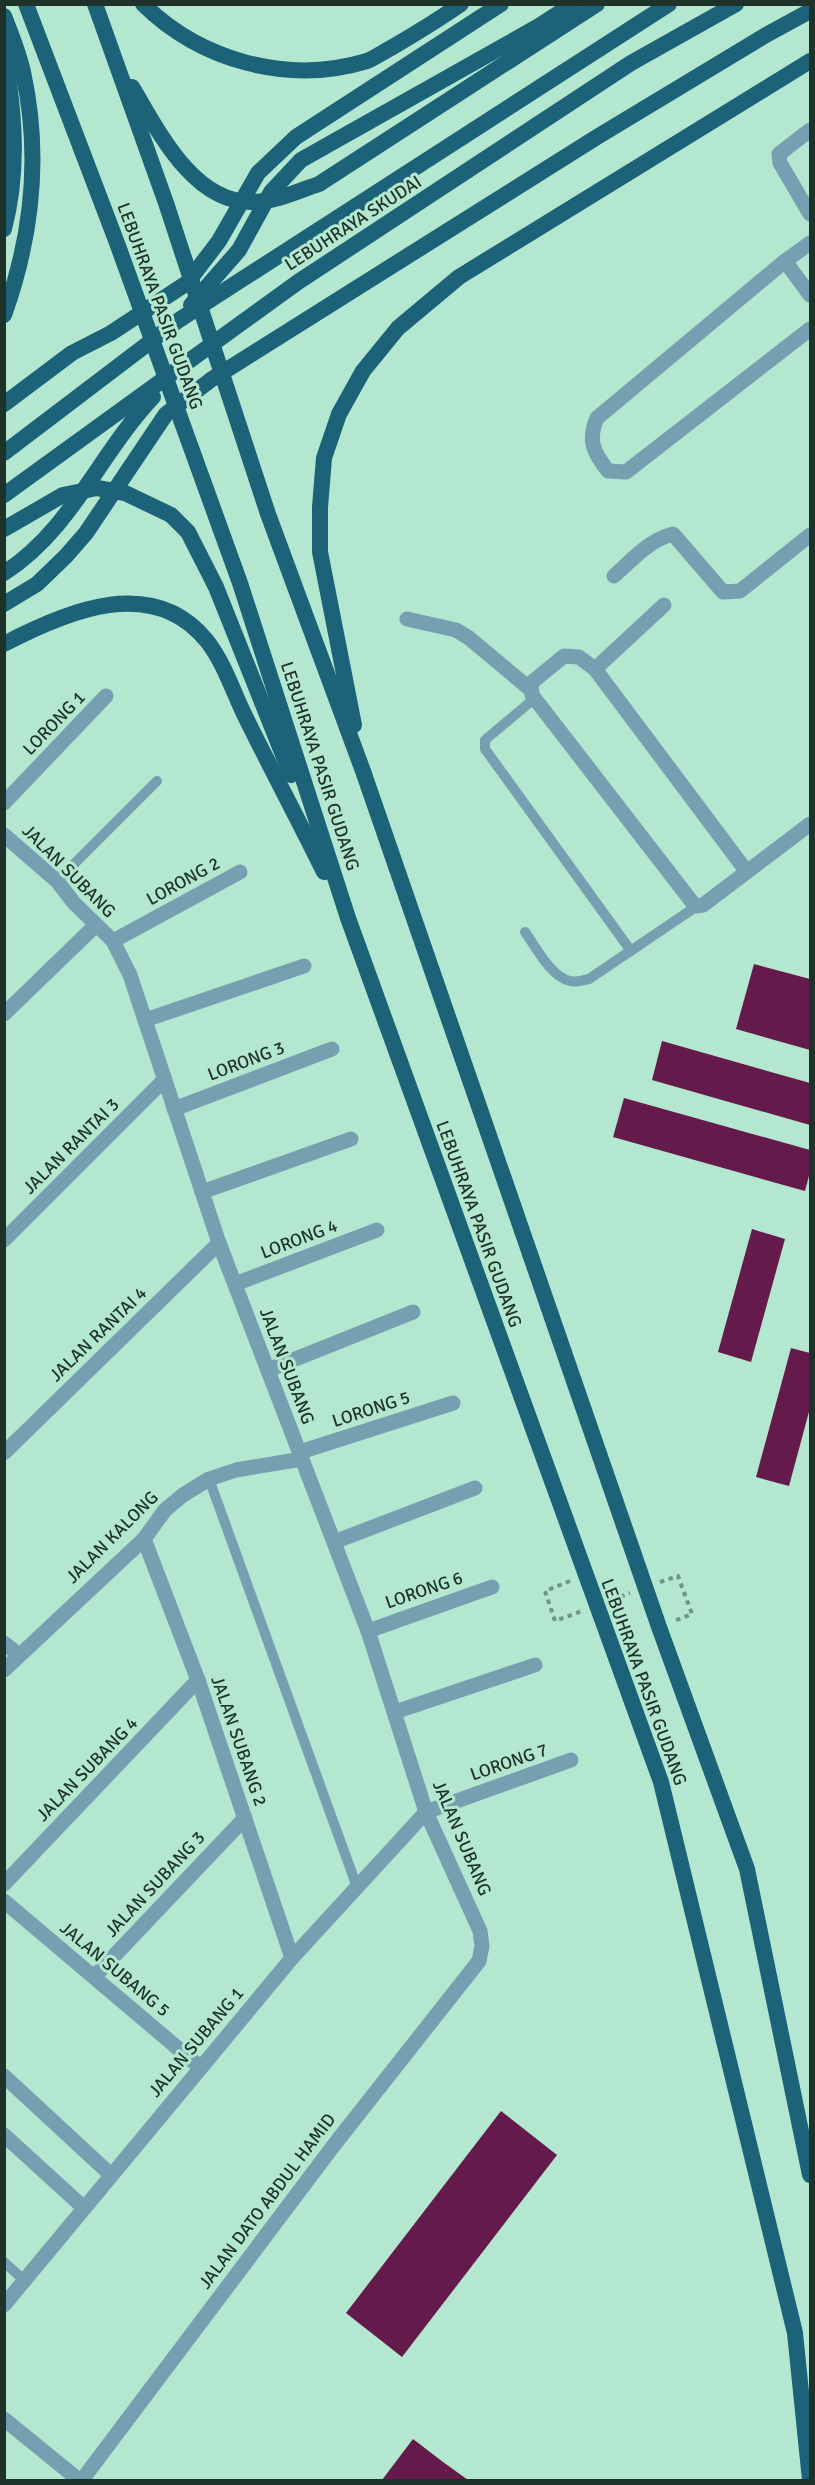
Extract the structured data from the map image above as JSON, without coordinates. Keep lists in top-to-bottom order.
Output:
{
  "streets": {
    "highway": ["LEBUHRAYA SKUDAI", "LEBUHRAYA PASIR GUDANG"],
    "street": [
      "LORONG 1",
      "JALAN SUBANG",
      "LORONG 2",
      "LORONG 3",
      "JALAN RANTAI 3",
      "LORONG 4",
      "JALAN RANTAI 4",
      "LORONG 5",
      "JALAN KALONG",
      "LORONG 6",
      "JALAN SUBANG 2",
      "LORONG 7",
      "JALAN SUBANG 4",
      "JALAN SUBANG 3",
      "JALAN SUBANG 5",
      "JALAN SUBANG 1",
      "JALAN DATO ABDUL HAMID"
    ]
  },
  "crossings": [
    ["JALAN SUBANG", "LORONG 2"],
    ["JALAN SUBANG", "LORONG 3"],
    ["JALAN SUBANG", "JALAN RANTAI 3"],
    ["JALAN SUBANG", "LORONG 4"],
    ["JALAN SUBANG", "JALAN RANTAI 4"],
    ["JALAN SUBANG", "LORONG 5"],
    ["JALAN SUBANG", "JALAN KALONG"],
    ["JALAN SUBANG", "LORONG 6"],
    ["JALAN SUBANG", "LORONG 7"],
    ["JALAN SUBANG", "JALAN SUBANG 1"],
    ["JALAN SUBANG", "JALAN DATO ABDUL HAMID"],
    ["LORONG 5", "JALAN KALONG"],
    ["JALAN KALONG", "JALAN SUBANG 2"],
    ["JALAN SUBANG 2", "JALAN SUBANG 4"],
    ["JALAN SUBANG 2", "JALAN SUBANG 3"],
    ["JALAN SUBANG 2", "JALAN SUBANG 1"],
    ["LORONG 7", "JALAN SUBANG 1"],
    ["JALAN SUBANG 3", "JALAN SUBANG 5"],
    ["JALAN SUBANG 5", "JALAN SUBANG 1"]
  ]
}
